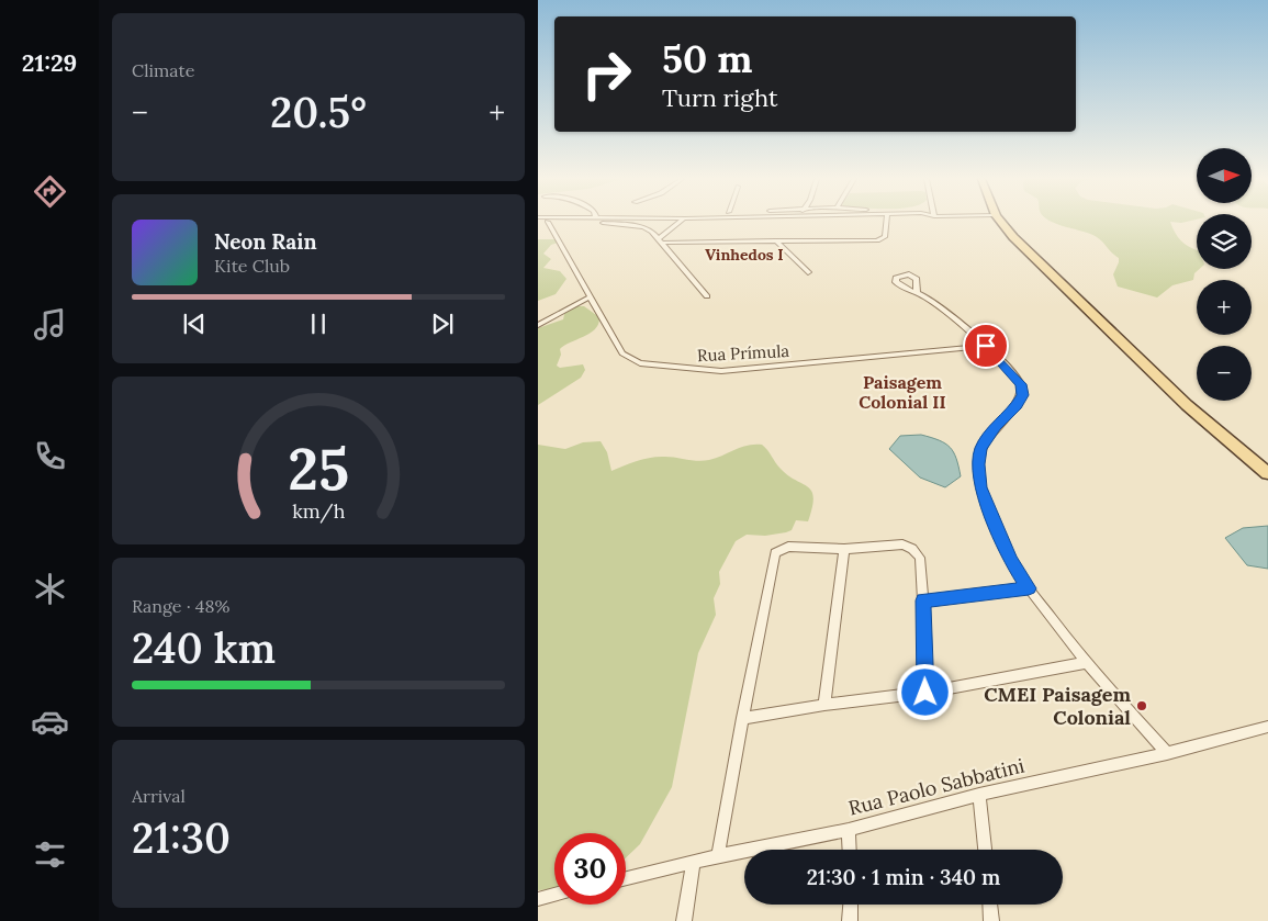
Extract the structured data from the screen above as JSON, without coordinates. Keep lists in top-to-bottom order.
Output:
{
  "streets": {
    "street": ["Rua Prímula", "Rua Paolo Sabbatini"]
  },
  "districts": ["Vinhedos I", "Paisagem Colonial II"],
  "places": ["CMEI Paisagem Colonial"],
  "north": "right",
  "page": {
    "tabs": "21:29",
    "tile": [
      "Climate",
      ["Range · 48%", "240 km"],
      ["Arrival", "21:30"]
    ],
    "turn": ["50 m", "Turn right"],
    "heat": ["−", "20.5°", "+"],
    "map_buttons": ["+", "−"],
    "song": ["Neon Rain", "Kite Club"],
    "limit": "30",
    "trip": "21:30 · 1 min · 340 m",
    "gauge": ["25", "km/h"]
  }
}
